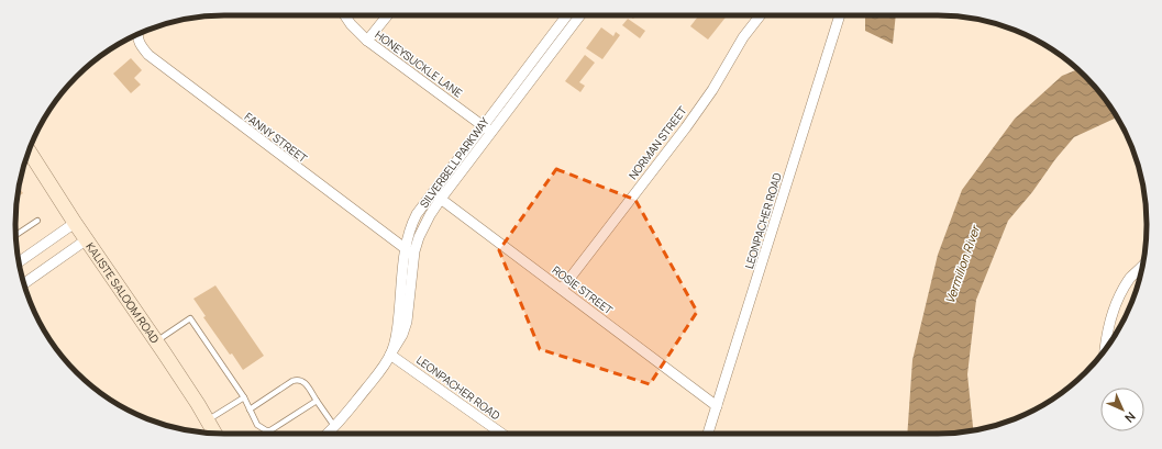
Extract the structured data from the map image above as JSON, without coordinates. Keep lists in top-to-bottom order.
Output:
{
  "streets": {
    "main road": ["KALISTE SALOOM ROAD"],
    "street": [
      "HONEYSUCKLE LANE",
      "FANNY STREET",
      "NORMAN STREET",
      "SILVERBELL PARKWAY",
      "LEONPACHER ROAD",
      "ROSIE STREET"
    ]
  },
  "crossings": [
    ["HONEYSUCKLE LANE", "SILVERBELL PARKWAY"],
    ["FANNY STREET", "SILVERBELL PARKWAY"],
    ["NORMAN STREET", "ROSIE STREET"],
    ["SILVERBELL PARKWAY", "LEONPACHER ROAD"],
    ["SILVERBELL PARKWAY", "ROSIE STREET"],
    ["LEONPACHER ROAD", "ROSIE STREET"]
  ],
  "water": ["Vermilion River"],
  "north": "bottom right"
}
